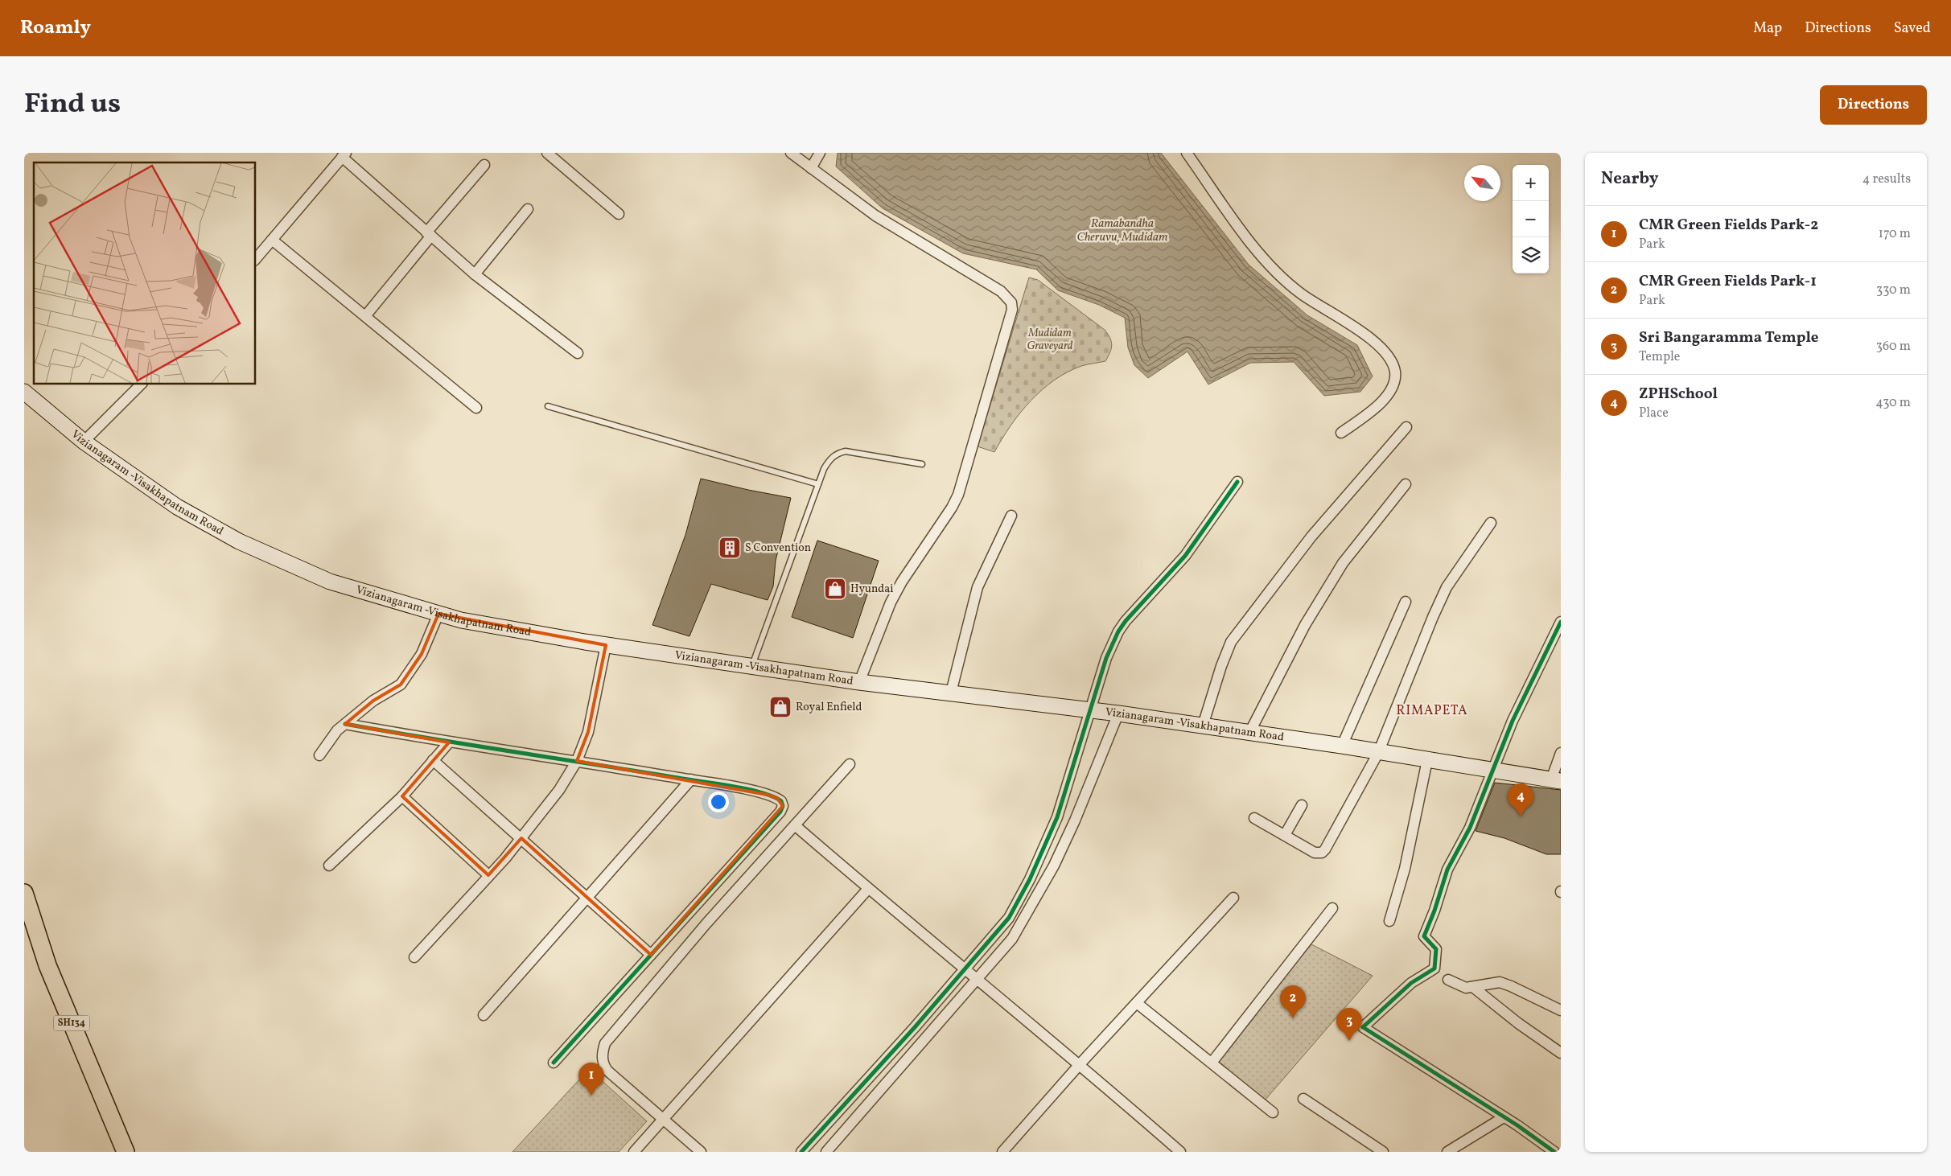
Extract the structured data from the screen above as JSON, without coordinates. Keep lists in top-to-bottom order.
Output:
{
  "streets": {
    "main road": ["Vizianagaram -Visakhapatnam Road", "SH134"]
  },
  "districts": ["RIMAPETA"],
  "water": ["Ramabandha Cheruvu, Mudidam"],
  "parks": ["Mudidam Graveyard"],
  "places": {
    "building": ["S Convention"],
    "shop": ["Hyundai", "Royal Enfield"]
  },
  "north": "top left",
  "page": {
    "header": "Roamly",
    "nav": ["Map", "Directions", "Saved"],
    "title": "Find us",
    "buttons": "Directions",
    "heading": ["Nearby", "4 results"],
    "map_buttons": ["+", "−"],
    "list": [
      {
        "mark": "1",
        "name": "CMR Green Fields Park-2",
        "note": "Park",
        "value": "170 m"
      },
      {
        "mark": "2",
        "name": "CMR Green Fields Park-1",
        "note": "Park",
        "value": "330 m"
      },
      {
        "mark": "3",
        "name": "Sri Bangaramma Temple",
        "note": "Temple",
        "value": "360 m"
      },
      {
        "mark": "4",
        "name": "ZPHSchool",
        "note": "Place",
        "value": "430 m"
      }
    ],
    "pins": [
      "4",
      "2",
      "3",
      "1"
    ]
  }
}
